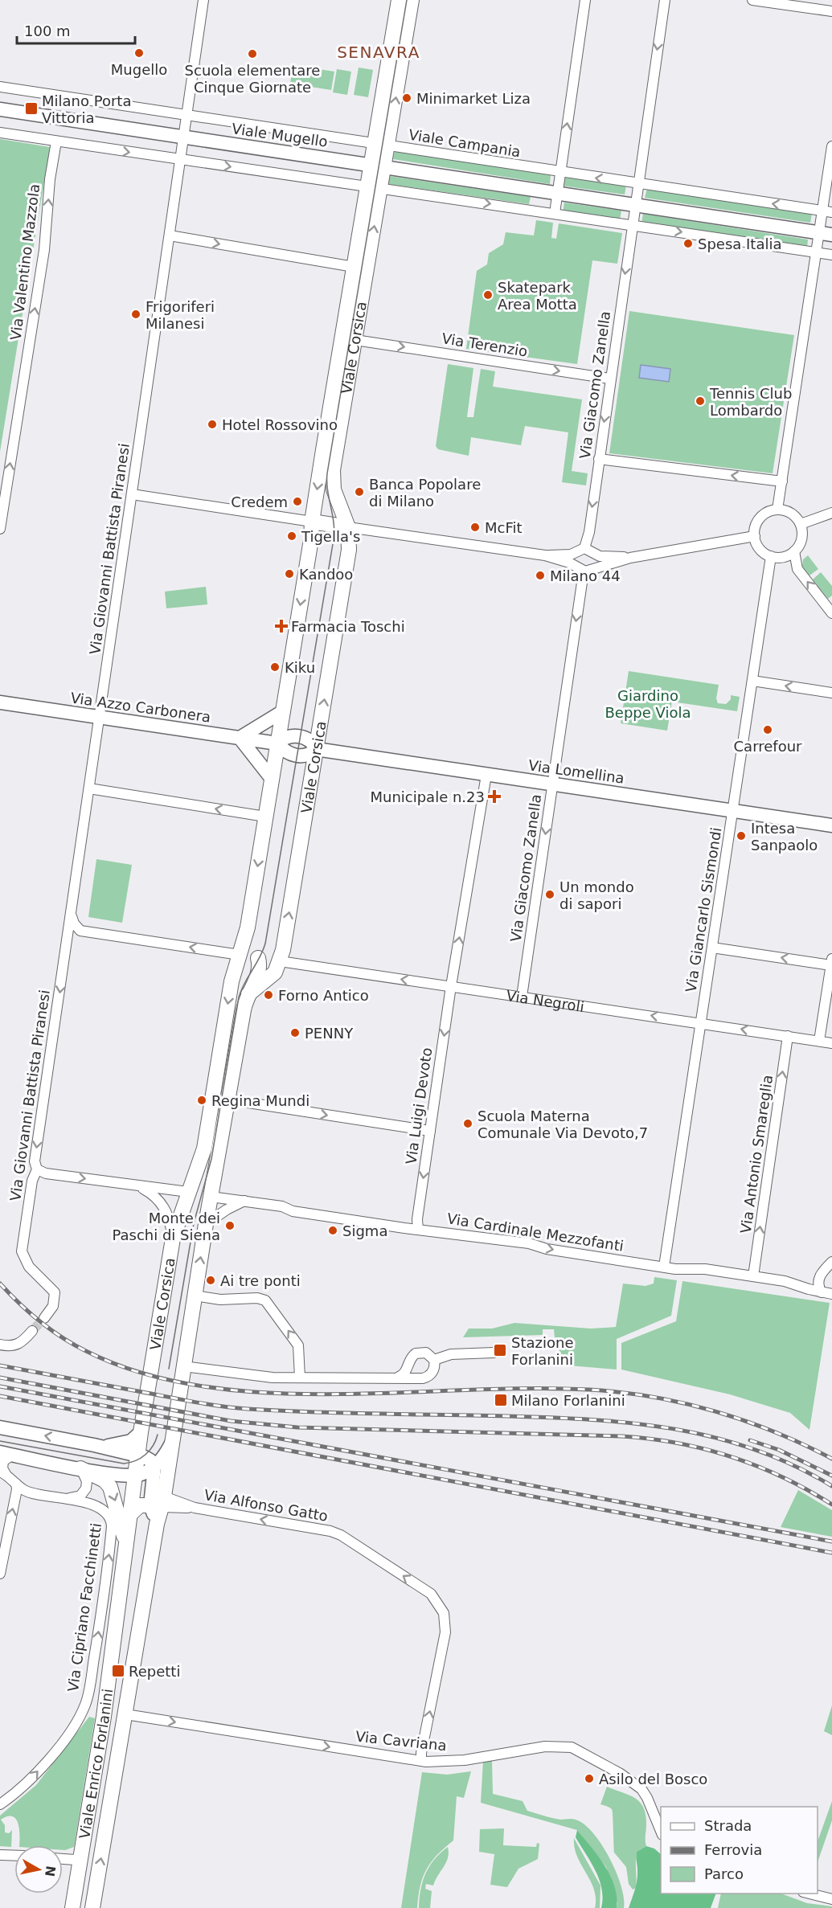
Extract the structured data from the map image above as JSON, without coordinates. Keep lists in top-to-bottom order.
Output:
{
  "streets": {
    "main road": [
      "Viale Mugello",
      "Viale Corsica",
      "Via Azzo Carbonera",
      "Via Lomellina",
      "Via Negroli",
      "Viale Enrico Forlanini"
    ],
    "street": [
      "Viale Campania",
      "Via Valentino Mazzola",
      "Via Terenzio",
      "Via Giacomo Zanella",
      "Via Giovanni Battista Piranesi",
      "Via Giancarlo Sismondi",
      "Via Luigi Devoto",
      "Via Antonio Smareglia",
      "Via Cardinale Mezzofanti",
      "Via Alfonso Gatto",
      "Via Cipriano Facchinetti",
      "Via Cavriana"
    ]
  },
  "crossings": [
    ["Viale Mugello", "Viale Campania"],
    ["Viale Mugello", "Viale Corsica"],
    ["Viale Mugello", "Via Giovanni Battista Piranesi"],
    ["Viale Campania", "Viale Corsica"],
    ["Via Terenzio", "Viale Corsica"],
    ["Via Terenzio", "Via Giacomo Zanella"],
    ["Viale Corsica", "Via Azzo Carbonera"],
    ["Viale Corsica", "Via Lomellina"],
    ["Viale Corsica", "Via Negroli"],
    ["Viale Corsica", "Viale Enrico Forlanini"],
    ["Via Giacomo Zanella", "Via Lomellina"],
    ["Via Giacomo Zanella", "Via Negroli"],
    ["Via Giovanni Battista Piranesi", "Via Azzo Carbonera"],
    ["Via Azzo Carbonera", "Via Lomellina"],
    ["Via Lomellina", "Via Giancarlo Sismondi"],
    ["Via Lomellina", "Via Luigi Devoto"],
    ["Via Giancarlo Sismondi", "Via Negroli"],
    ["Via Giancarlo Sismondi", "Via Cardinale Mezzofanti"],
    ["Via Negroli", "Via Luigi Devoto"],
    ["Via Negroli", "Via Antonio Smareglia"],
    ["Via Luigi Devoto", "Via Cardinale Mezzofanti"],
    ["Via Antonio Smareglia", "Via Cardinale Mezzofanti"],
    ["Via Alfonso Gatto", "Via Cavriana"],
    ["Via Alfonso Gatto", "Viale Enrico Forlanini"],
    ["Via Cavriana", "Viale Enrico Forlanini"]
  ],
  "one_way": [
    "Via Valentino Mazzola",
    "Via Terenzio",
    "Via Giacomo Zanella",
    "Via Negroli",
    "Via Antonio Smareglia",
    "Via Cardinale Mezzofanti",
    "Via Cipriano Facchinetti",
    "Via Cavriana"
  ],
  "districts": ["SENAVRA"],
  "parks": ["Giardino Beppe Viola"],
  "places": {
    "other": [
      "Mugello",
      "Scuola elementare Cinque Giornate",
      "Minimarket Liza",
      "Spesa Italia",
      "Skatepark Area Motta",
      "Frigoriferi Milanesi",
      "Tennis Club Lombardo",
      "Hotel Rossovino",
      "Banca Popolare di Milano",
      "Credem",
      "McFit",
      "Tigella's",
      "Kandoo",
      "Milano 44",
      "Kiku",
      "Carrefour",
      "Intesa Sanpaolo",
      "Un mondo di sapori",
      "Forno Antico",
      "PENNY",
      "Regina Mundi",
      "Scuola Materna Comunale Via Devoto,7",
      "Monte dei Paschi di Siena",
      "Sigma",
      "Ai tre ponti",
      "Asilo del Bosco"
    ],
    "transit": [
      "Milano Porta Vittoria",
      "Stazione Forlanini",
      "Milano Forlanini",
      "Repetti"
    ],
    "health": ["Farmacia Toschi", "Municipale n.23"]
  },
  "legend": ["Strada", "Ferrovia", "Parco"],
  "scale_bar": "100 m",
  "north": "right"
}
